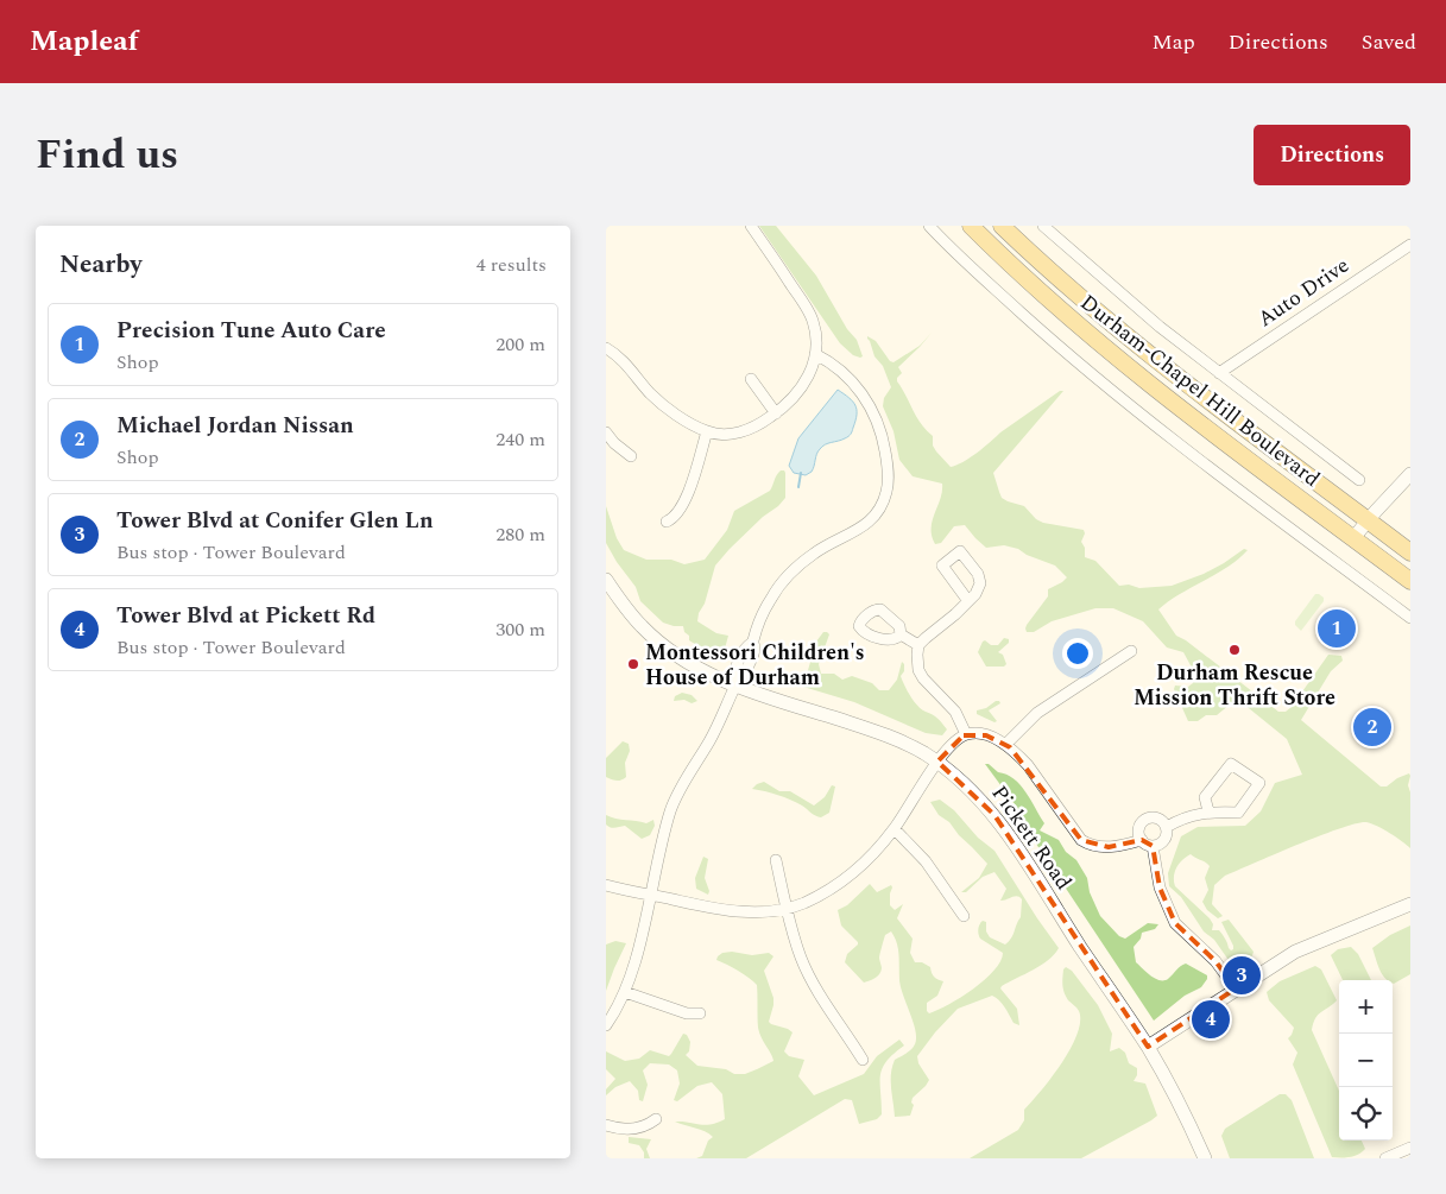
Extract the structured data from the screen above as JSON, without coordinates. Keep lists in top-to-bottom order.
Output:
{
  "streets": {
    "main road": ["Durham-Chapel Hill Boulevard"],
    "street": ["Auto Drive", "Pickett Road"]
  },
  "places": ["Durham Rescue Mission Thrift Store", "Montessori Children's House of Durham"],
  "page": {
    "header": "Mapleaf",
    "nav": ["Map", "Directions", "Saved"],
    "title": "Find us",
    "buttons": "Directions",
    "heading": ["Nearby", "4 results"],
    "list": [
      {
        "mark": "1",
        "name": "Precision Tune Auto Care",
        "note": "Shop",
        "value": "200 m"
      },
      {
        "mark": "2",
        "name": "Michael Jordan Nissan",
        "note": "Shop",
        "value": "240 m"
      },
      {
        "mark": "3",
        "name": "Tower Blvd at Conifer Glen Ln",
        "note": "Bus stop · Tower Boulevard",
        "value": "280 m"
      },
      {
        "mark": "4",
        "name": "Tower Blvd at Pickett Rd",
        "note": "Bus stop · Tower Boulevard",
        "value": "300 m"
      }
    ],
    "pins": [
      "1",
      "2",
      "3",
      "4"
    ],
    "map_buttons": ["+", "−"]
  }
}
